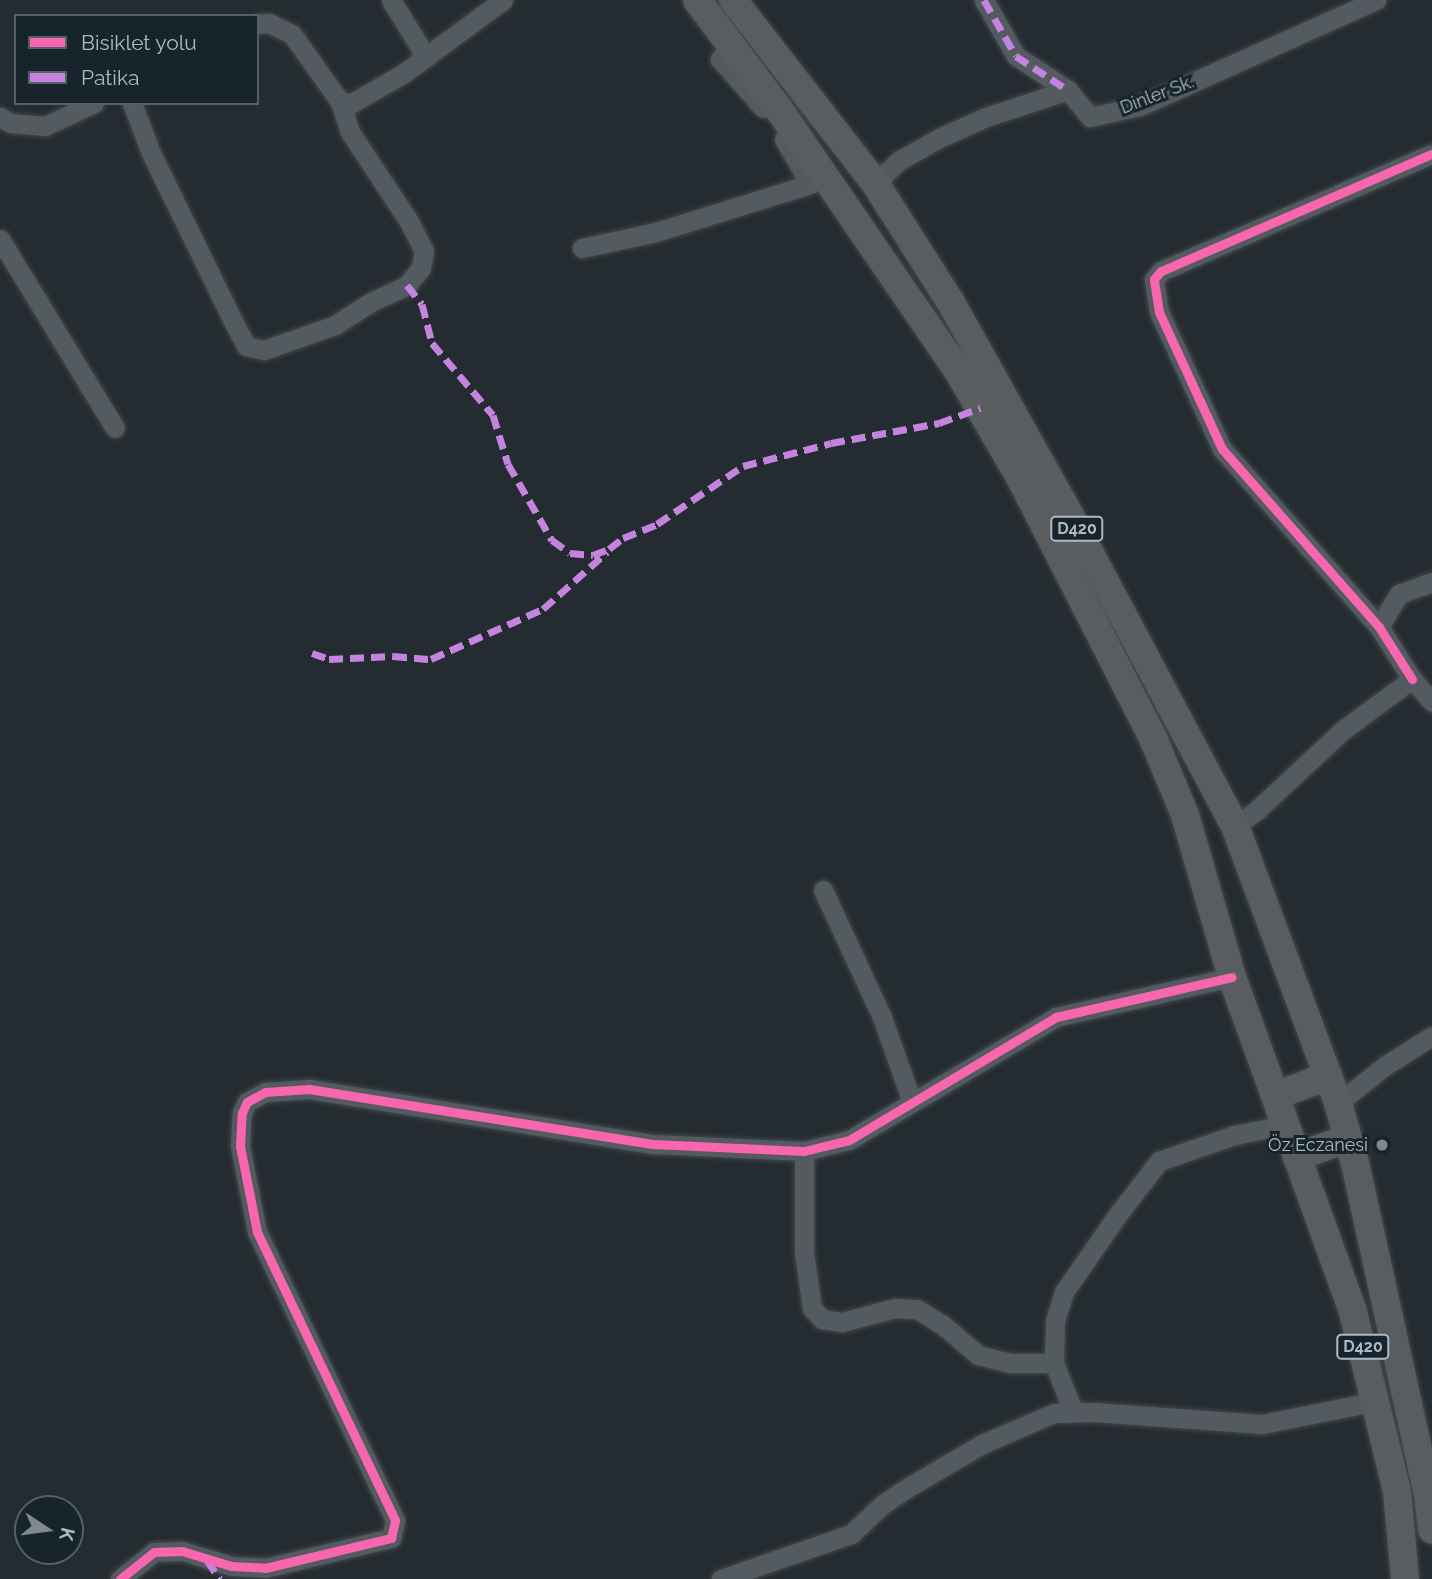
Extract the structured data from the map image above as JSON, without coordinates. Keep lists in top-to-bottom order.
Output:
{
  "streets": {
    "highway": ["D420"],
    "street": ["Dinler Sk."]
  },
  "places": ["Öz Eczanesi"],
  "legend": ["Bisiklet yolu", "Patika"],
  "north": "right"
}
